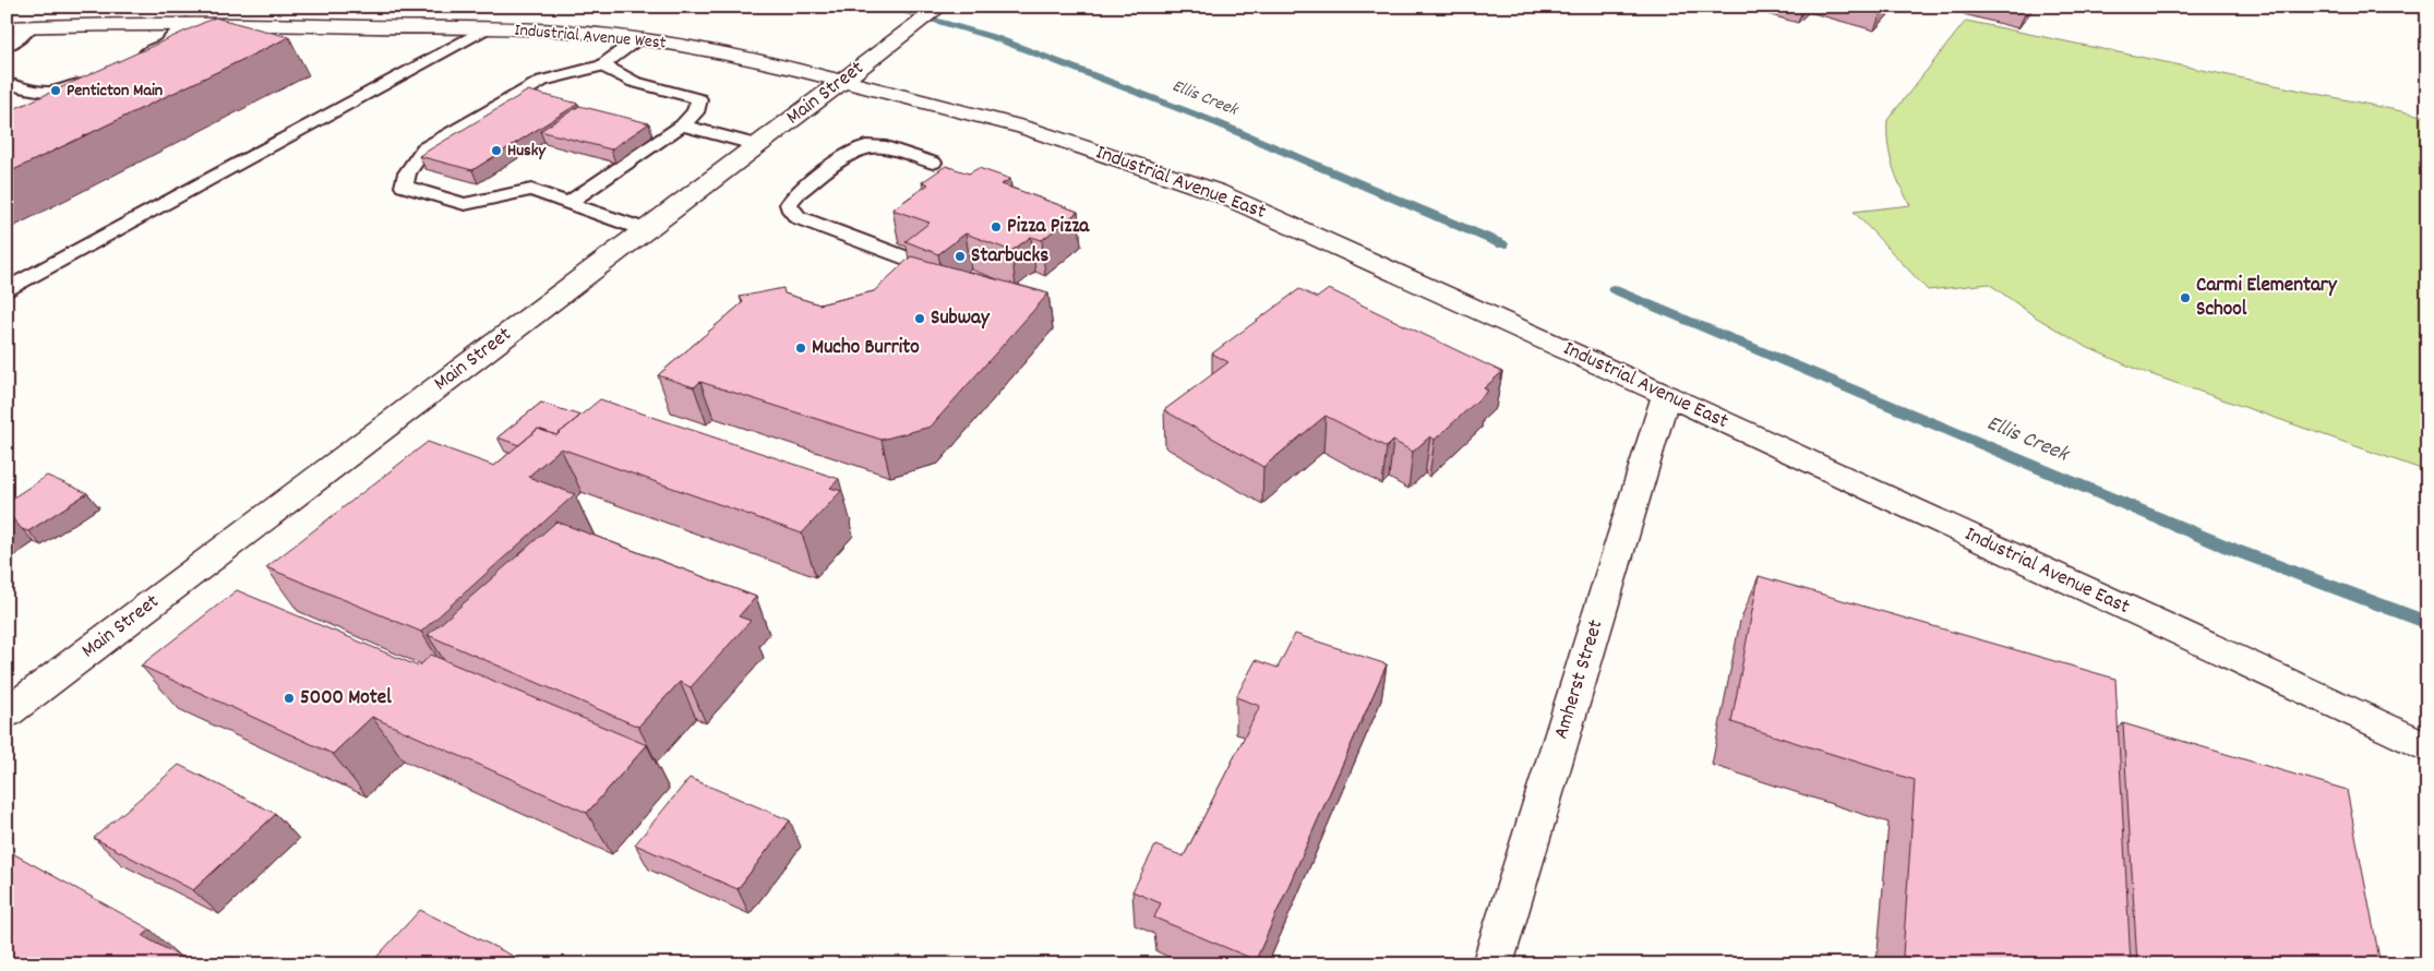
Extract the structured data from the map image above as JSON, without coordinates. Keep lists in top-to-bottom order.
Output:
{
  "streets": {
    "street": [
      "Industrial Avenue West",
      "Main Street",
      "Industrial Avenue East",
      "Amherst Street"
    ]
  },
  "crossings": [
    ["Industrial Avenue West", "Main Street"],
    ["Industrial Avenue West", "Industrial Avenue East"],
    ["Main Street", "Industrial Avenue East"],
    ["Industrial Avenue East", "Amherst Street"]
  ],
  "water": ["Ellis Creek"],
  "places": [
    "Penticton Main",
    "Husky",
    "Pizza Pizza",
    "Starbucks",
    "Carmi Elementary School",
    "Subway",
    "Mucho Burrito",
    "5000 Motel"
  ]
}
